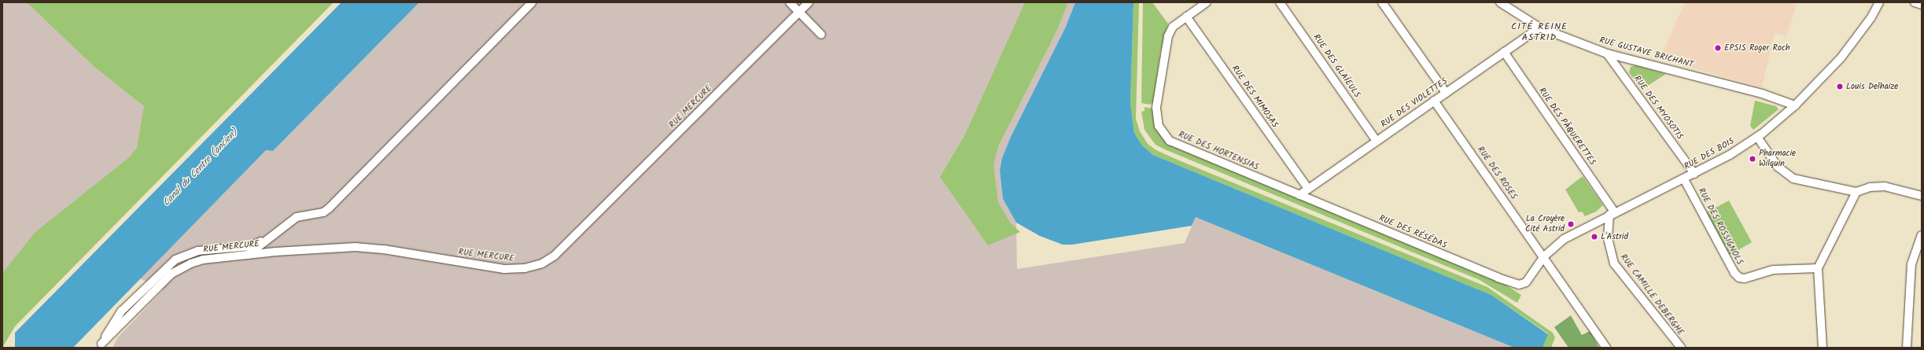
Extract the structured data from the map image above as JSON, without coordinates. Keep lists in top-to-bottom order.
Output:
{
  "streets": {
    "street": [
      "RUE GUSTAVE BRICHANT",
      "RUE DES GLAÏEULS",
      "RUE DES MIMOSAS",
      "RUE DES VIOLETTES",
      "RUE MERCURE",
      "RUE DES MYOSOTIS",
      "RUE DES PÂQUERETTES",
      "RUE DES HORTENSIAS",
      "RUE DES BOIS",
      "RUE DES ROSES",
      "RUE DES ROSSIGNOLS",
      "RUE DES RÉSÉDAS",
      "RUE CAMILLE DEBERGHE"
    ]
  },
  "crossings": [
    ["RUE GUSTAVE BRICHANT", "RUE DES VIOLETTES"],
    ["RUE GUSTAVE BRICHANT", "RUE DES MYOSOTIS"],
    ["RUE GUSTAVE BRICHANT", "RUE DES BOIS"],
    ["RUE DES GLAÏEULS", "RUE DES VIOLETTES"],
    ["RUE DES MIMOSAS", "RUE DES VIOLETTES"],
    ["RUE DES MIMOSAS", "RUE DES HORTENSIAS"],
    ["RUE DES VIOLETTES", "RUE DES PÂQUERETTES"],
    ["RUE DES VIOLETTES", "RUE DES HORTENSIAS"],
    ["RUE DES VIOLETTES", "RUE DES ROSES"],
    ["RUE DES VIOLETTES", "RUE DES RÉSÉDAS"],
    ["RUE DES MYOSOTIS", "RUE DES BOIS"],
    ["RUE DES PÂQUERETTES", "RUE DES BOIS"],
    ["RUE DES PÂQUERETTES", "RUE CAMILLE DEBERGHE"],
    ["RUE DES HORTENSIAS", "RUE DES RÉSÉDAS"],
    ["RUE DES BOIS", "RUE DES ROSES"],
    ["RUE DES BOIS", "RUE DES ROSSIGNOLS"],
    ["RUE DES BOIS", "RUE DES RÉSÉDAS"],
    ["RUE DES BOIS", "RUE CAMILLE DEBERGHE"]
  ],
  "districts": ["CITÉ REINE ASTRID"],
  "water": ["Canal du Centre (ancien)"],
  "places": [
    "EPSIS Roger Roch",
    "Louis Delhaize",
    "Pharmacie Wilquin",
    "La Croyère Cité Astrid",
    "L'Astrid"
  ]
}
